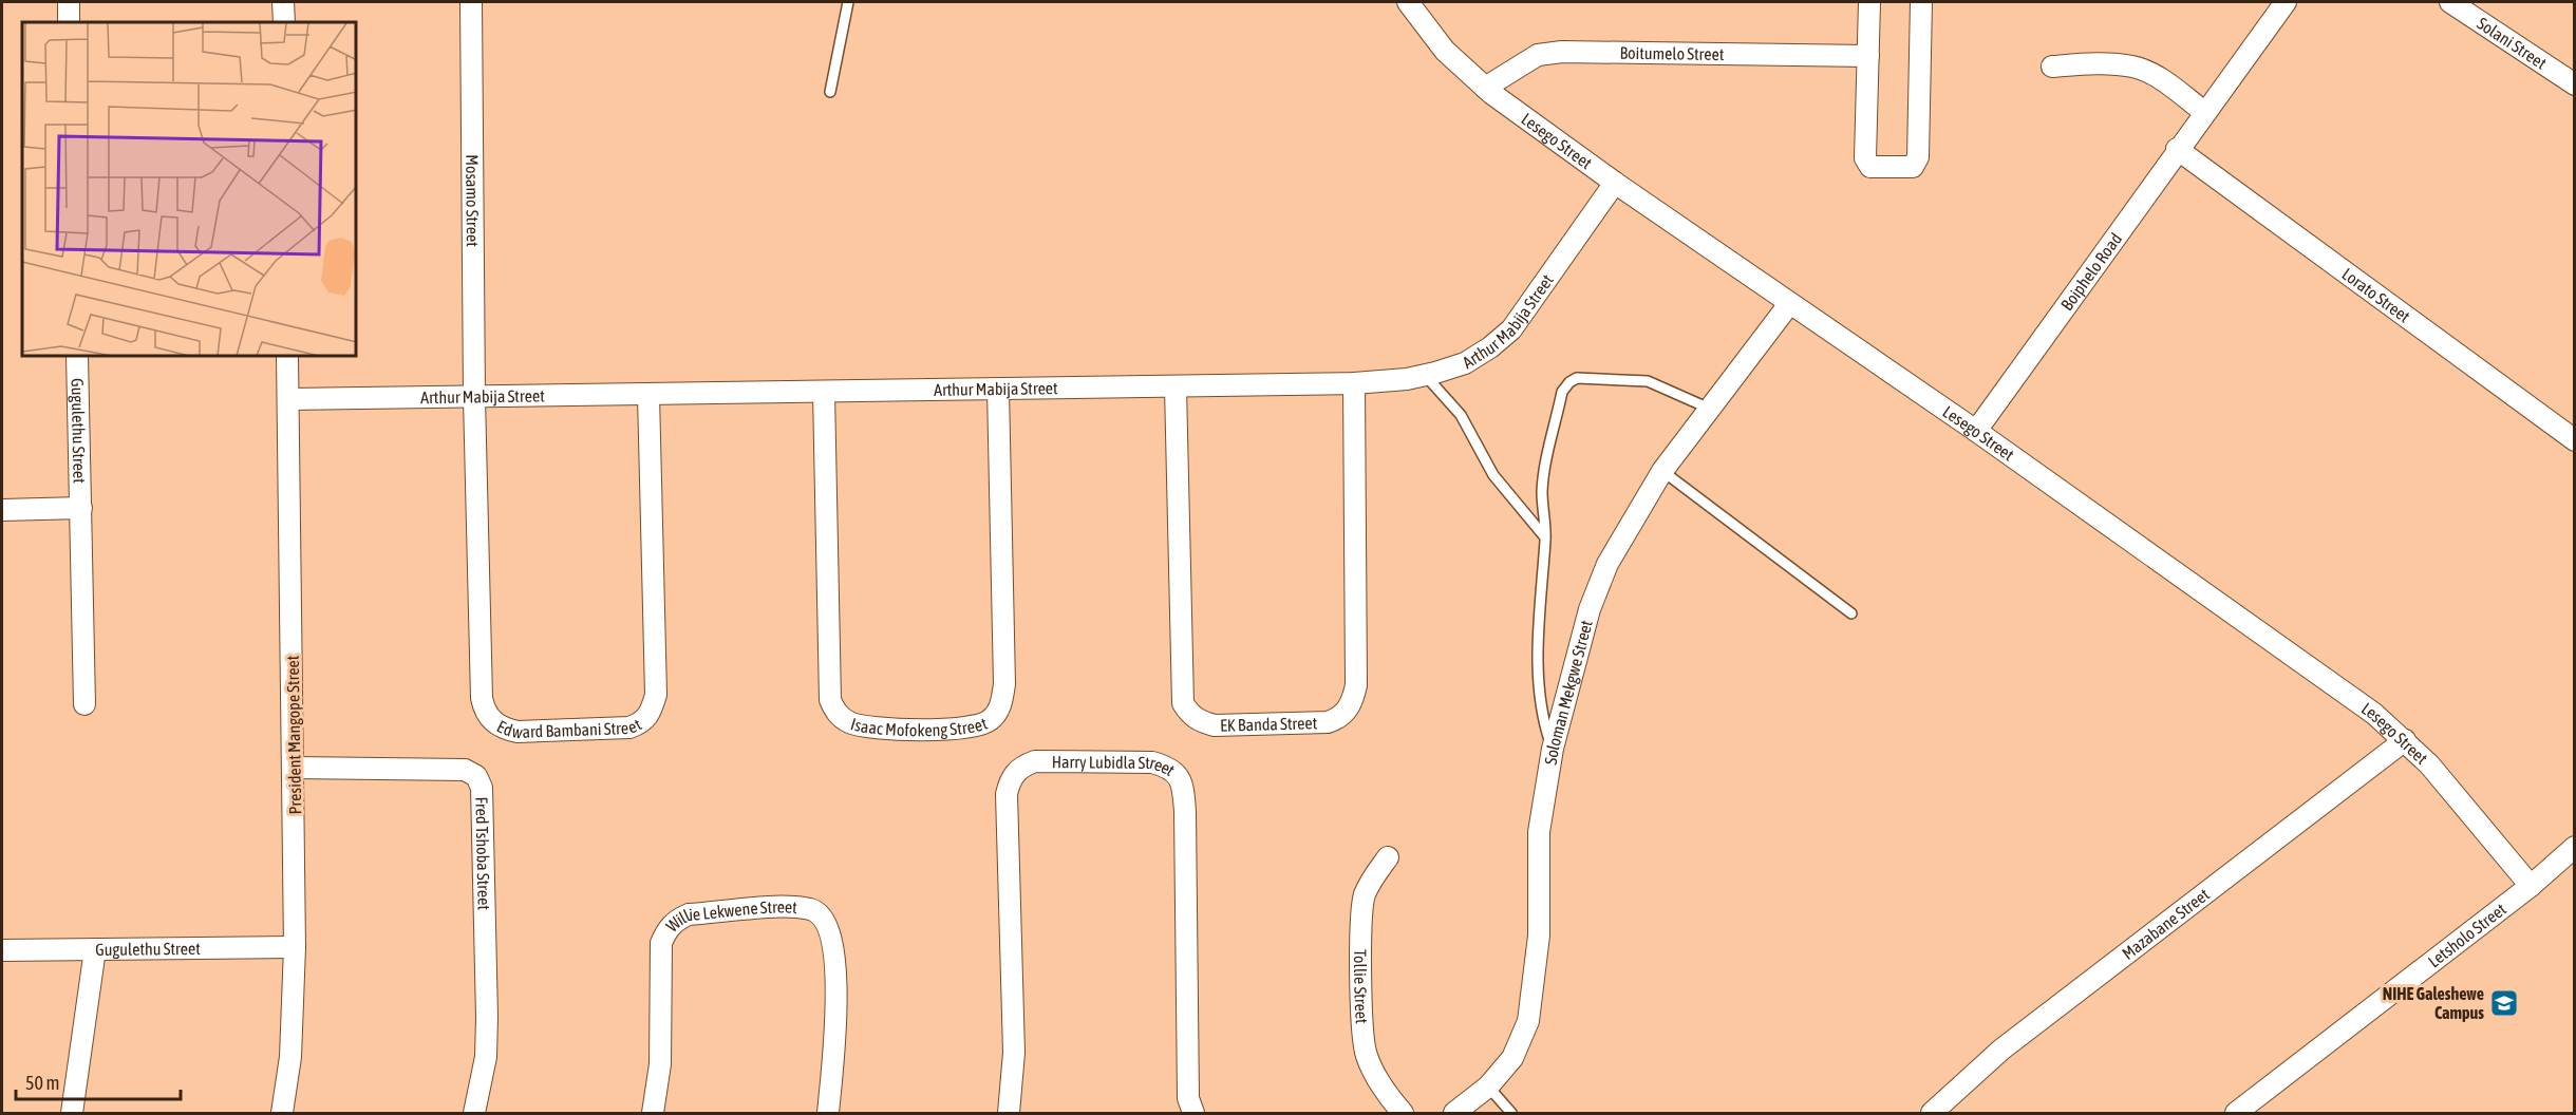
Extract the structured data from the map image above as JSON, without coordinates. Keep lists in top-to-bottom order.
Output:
{
  "streets": {
    "street": [
      "Solani Street",
      "Boitumelo Street",
      "Lesego Street",
      "Mosamo Street",
      "Boiphelo Road",
      "Lorato Street",
      "Arthur Mabija Street",
      "Gugulethu Street",
      "Soloman Mekgwe Street",
      "Isaac Mofokeng Street",
      "Edward Bambani Street",
      "EK Banda Street",
      "President Mangope Street",
      "Harry Lubidla Street",
      "Fred Tshoba Street",
      "Willie Lekwene Street",
      "Mazabane Street",
      "Letsholo Street",
      "Tollie Street"
    ]
  },
  "crossings": [
    ["Boitumelo Street", "Lesego Street"],
    ["Lesego Street", "Boiphelo Road"],
    ["Lesego Street", "Arthur Mabija Street"],
    ["Lesego Street", "Soloman Mekgwe Street"],
    ["Lesego Street", "Mazabane Street"],
    ["Lesego Street", "Letsholo Street"],
    ["Mosamo Street", "Arthur Mabija Street"],
    ["Mosamo Street", "Edward Bambani Street"],
    ["Boiphelo Road", "Lorato Street"],
    ["Arthur Mabija Street", "Isaac Mofokeng Street"],
    ["Arthur Mabija Street", "Edward Bambani Street"],
    ["Arthur Mabija Street", "EK Banda Street"],
    ["Arthur Mabija Street", "President Mangope Street"],
    ["Gugulethu Street", "President Mangope Street"],
    ["President Mangope Street", "Fred Tshoba Street"]
  ],
  "places": {
    "school or university": ["NIHE Galeshewe Campus"]
  },
  "scale_bar": "50 m"
}
